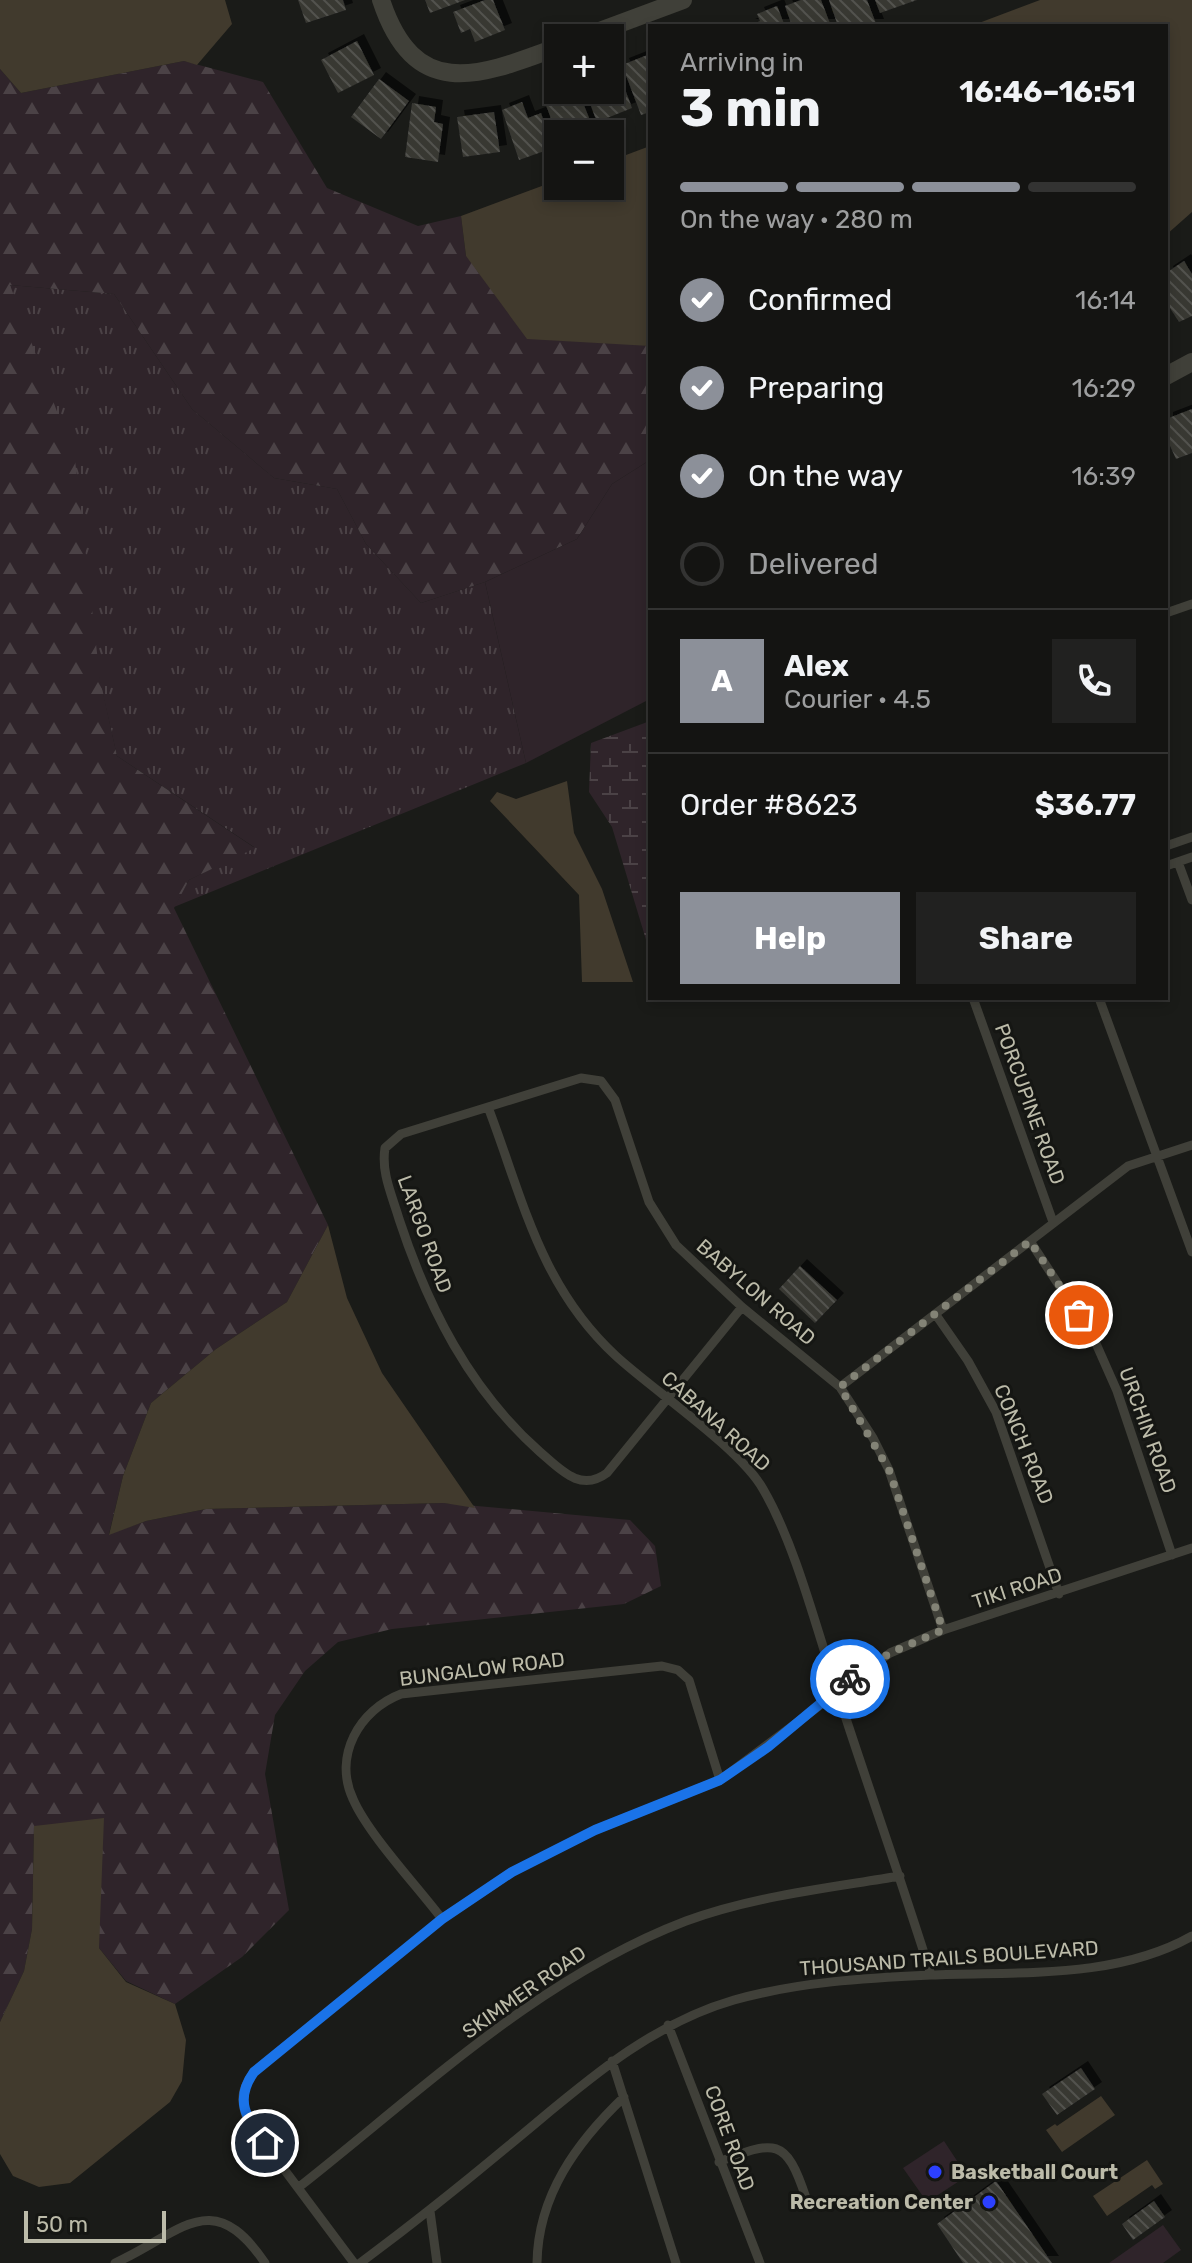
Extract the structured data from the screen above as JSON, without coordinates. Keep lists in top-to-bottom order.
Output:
{
  "streets": {
    "lane": [
      "PORCUPINE ROAD",
      "LARGO ROAD",
      "BABYLON ROAD",
      "CABANA ROAD",
      "URCHIN ROAD",
      "CONCH ROAD",
      "TIKI ROAD",
      "BUNGALOW ROAD",
      "THOUSAND TRAILS BOULEVARD",
      "SKIMMER ROAD",
      "CORE ROAD"
    ]
  },
  "crossings": [
    ["LARGO ROAD", "BABYLON ROAD"],
    ["LARGO ROAD", "CABANA ROAD"],
    ["BABYLON ROAD", "CABANA ROAD"],
    ["BABYLON ROAD", "TIKI ROAD"],
    ["CABANA ROAD", "TIKI ROAD"],
    ["CABANA ROAD", "THOUSAND TRAILS BOULEVARD"],
    ["CABANA ROAD", "SKIMMER ROAD"],
    ["URCHIN ROAD", "TIKI ROAD"],
    ["CONCH ROAD", "TIKI ROAD"],
    ["TIKI ROAD", "BUNGALOW ROAD"],
    ["TIKI ROAD", "THOUSAND TRAILS BOULEVARD"],
    ["TIKI ROAD", "SKIMMER ROAD"],
    ["THOUSAND TRAILS BOULEVARD", "CORE ROAD"]
  ],
  "places": ["Basketball Court", "Recreation Center"],
  "scale_bar": "50 m",
  "page": {
    "map_buttons": ["+", "−"],
    "heading": ["3 min", "Arriving in", "16:46–16:51"],
    "panel": [
      "Alex",
      "Courier · 4.5",
      "Order #8623",
      "$36.77"
    ],
    "bar": "On the way · 280 m",
    "list": [
      ["Confirmed", "16:14"],
      ["Preparing", "16:29"],
      ["On the way", "16:39"],
      "Delivered"
    ],
    "round": "A",
    "buttons": ["Help", "Share"],
    "scale": "50 m"
  }
}
